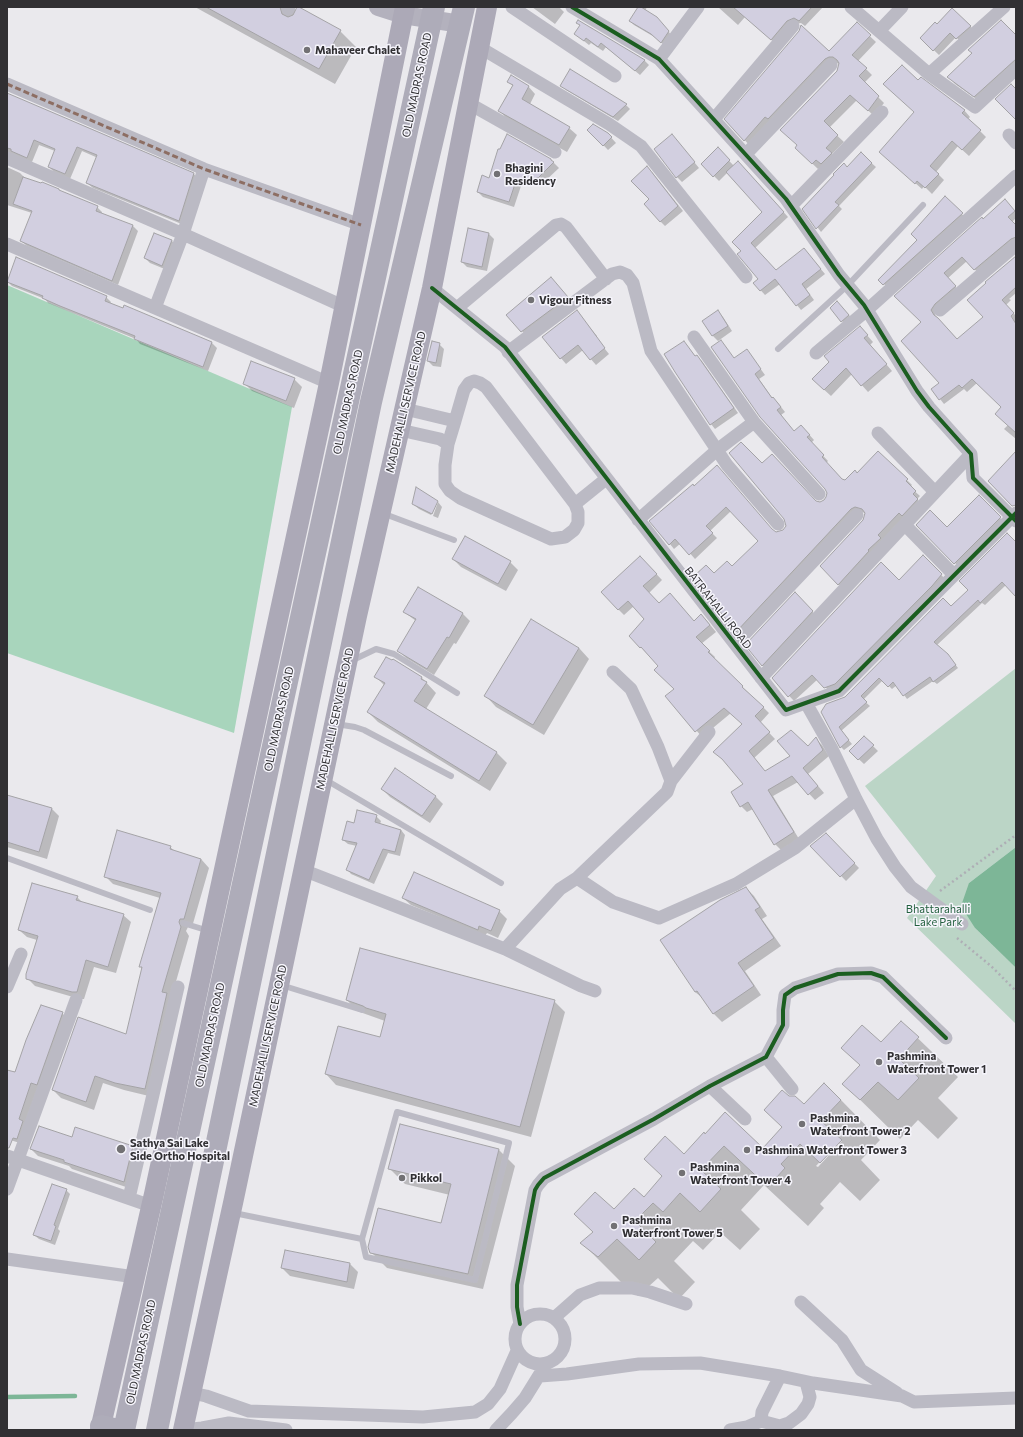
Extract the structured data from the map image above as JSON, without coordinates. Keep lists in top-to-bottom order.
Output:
{
  "streets": {
    "highway": ["OLD MADRAS ROAD"],
    "main road": ["MADEHALLI SERVICE ROAD"],
    "street": ["BATRAHALLI ROAD"]
  },
  "crossings": [
    ["MADEHALLI SERVICE ROAD", "BATRAHALLI ROAD"]
  ],
  "parks": ["Bhattarahalli Lake Park"],
  "places": [
    "Mahaveer Chalet",
    "Bhagini Residency",
    "Vigour Fitness",
    "Pashmina Waterfront Tower 1",
    "Pashmina Waterfront Tower 2",
    "Sathya Sai Lake Side Ortho Hospital",
    "Pashmina Waterfront Tower 3",
    "Pashmina Waterfront Tower 4",
    "Pikkol",
    "Pashmina Waterfront Tower 5"
  ]
}
